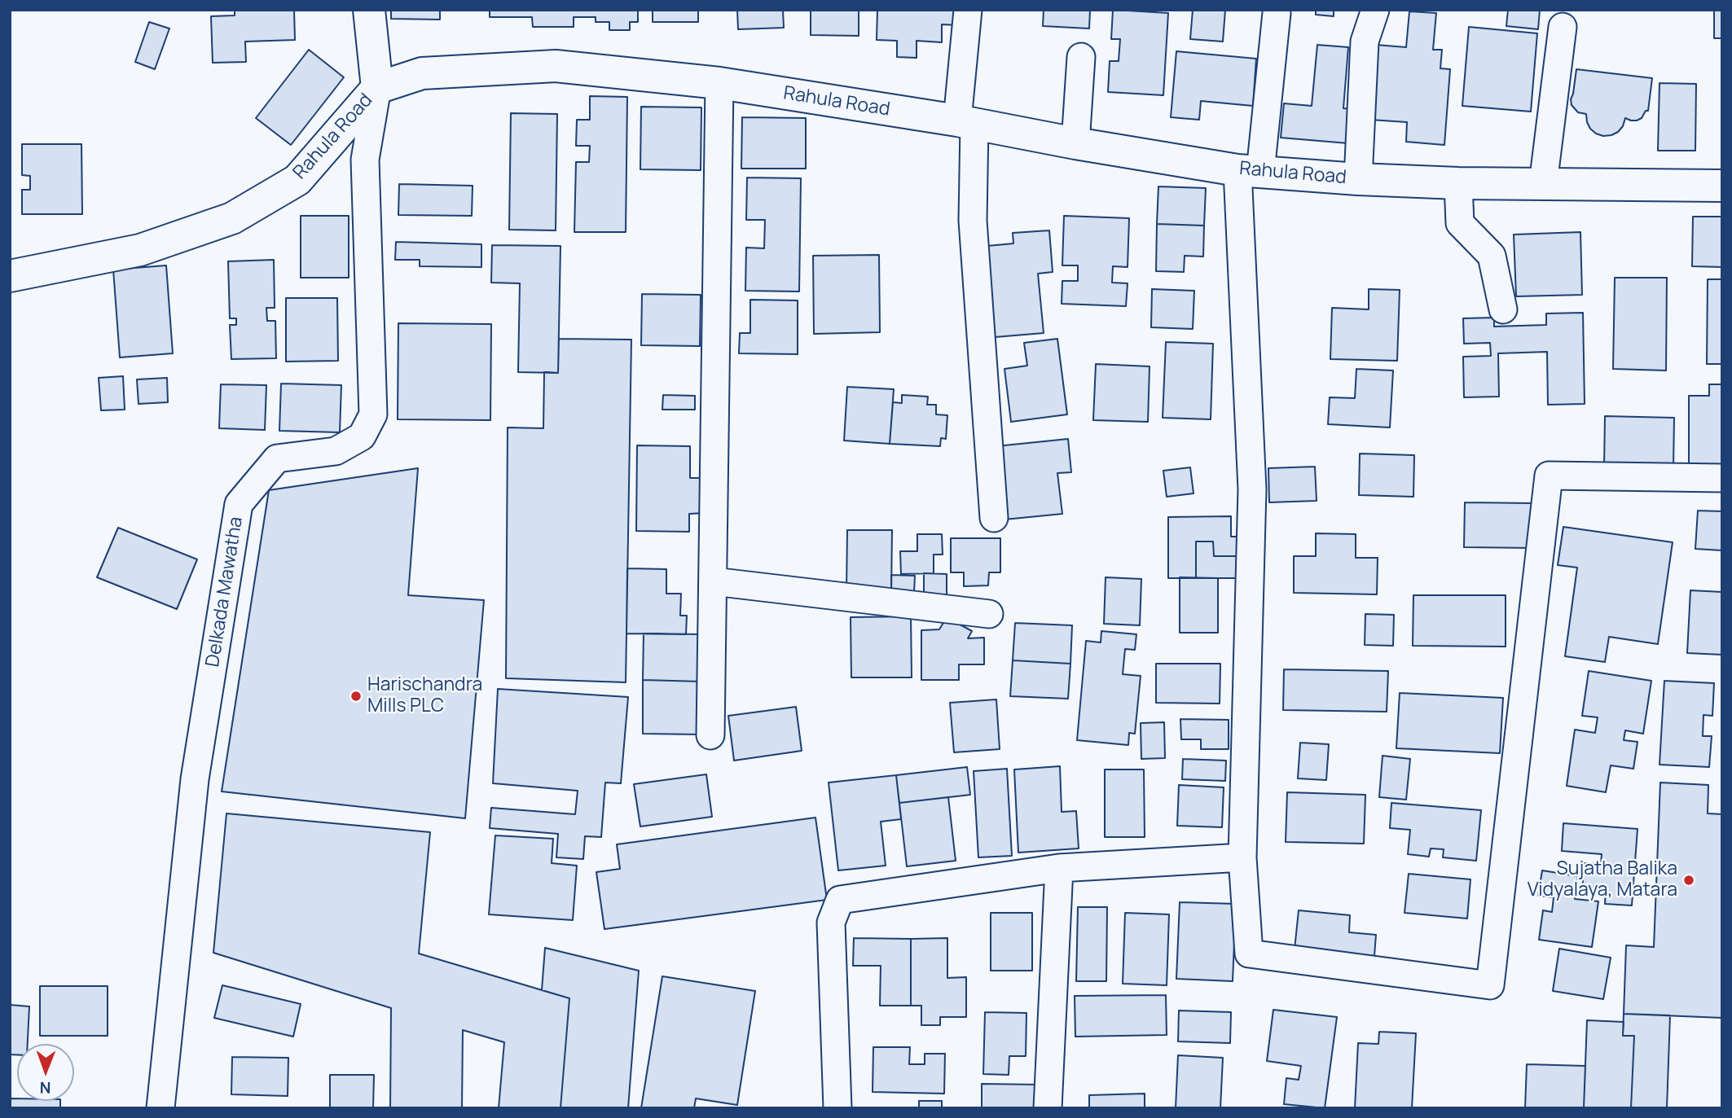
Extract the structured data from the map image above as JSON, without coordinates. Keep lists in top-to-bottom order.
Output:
{
  "streets": {
    "main road": ["Rahula Road"],
    "street": ["Delkada Mawatha"]
  },
  "crossings": [
    ["Rahula Road", "Delkada Mawatha"]
  ],
  "places": ["Harischandra Mills PLC", "Sujatha Balika Vidyalaya, Matara"],
  "north": "bottom"
}
